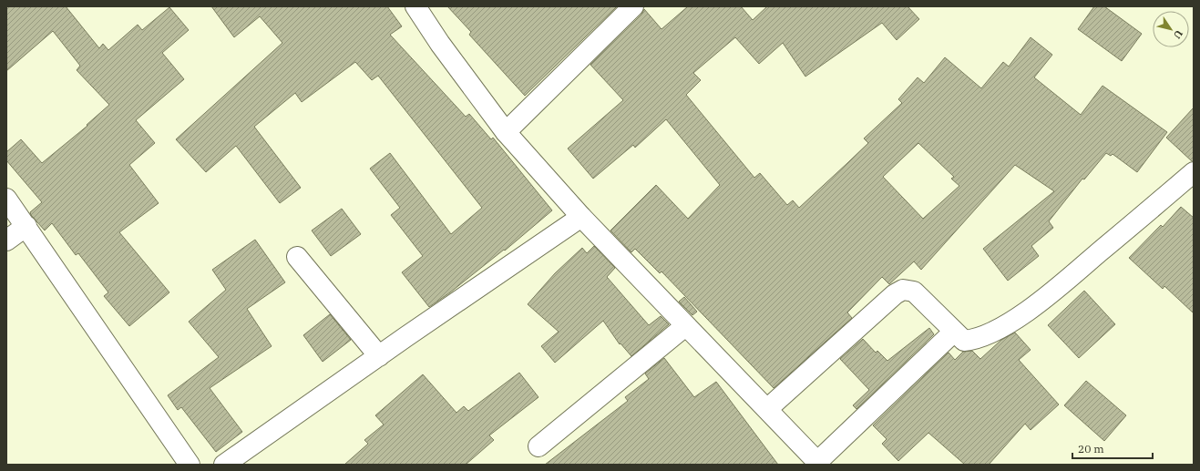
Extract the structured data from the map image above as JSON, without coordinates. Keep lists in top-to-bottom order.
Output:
{
  "scale_bar": "20 m",
  "north": "bottom right"
}
